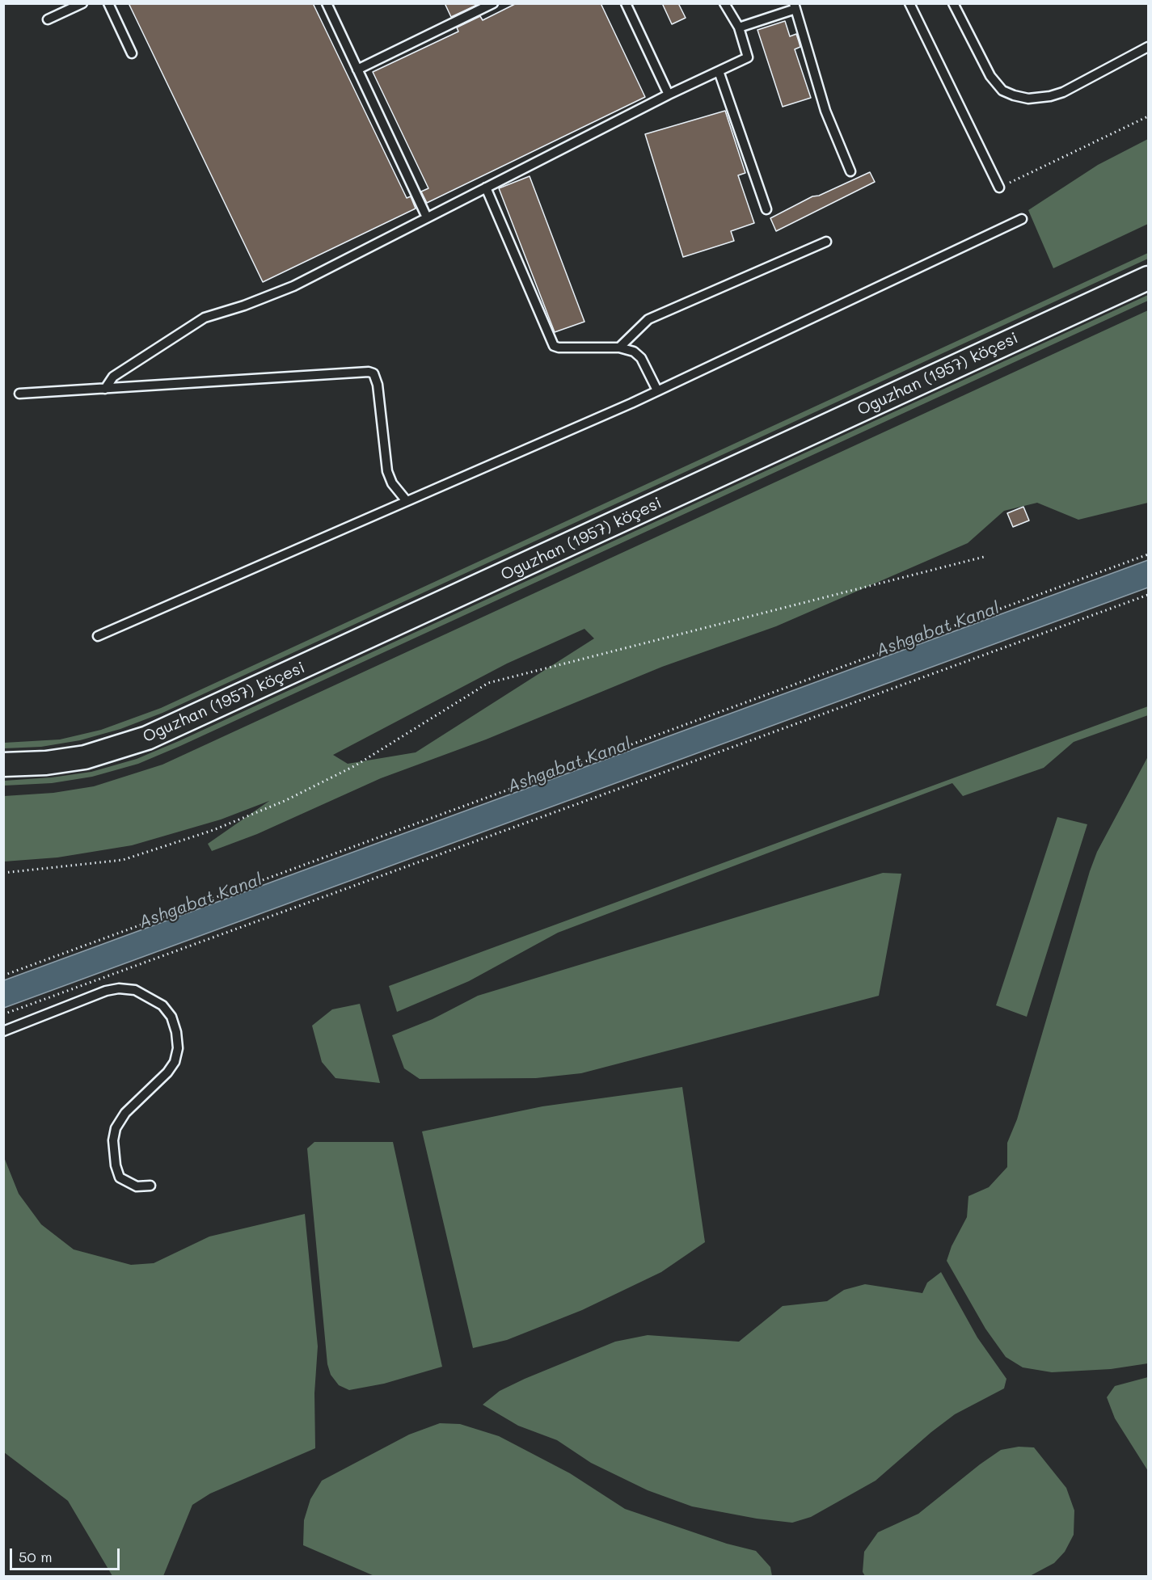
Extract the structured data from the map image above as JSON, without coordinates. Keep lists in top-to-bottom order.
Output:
{
  "streets": {
    "main road": ["Oguzhan (1957) köçesi"]
  },
  "water": ["Ashgabat Kanal"],
  "scale_bar": "50 m"
}
